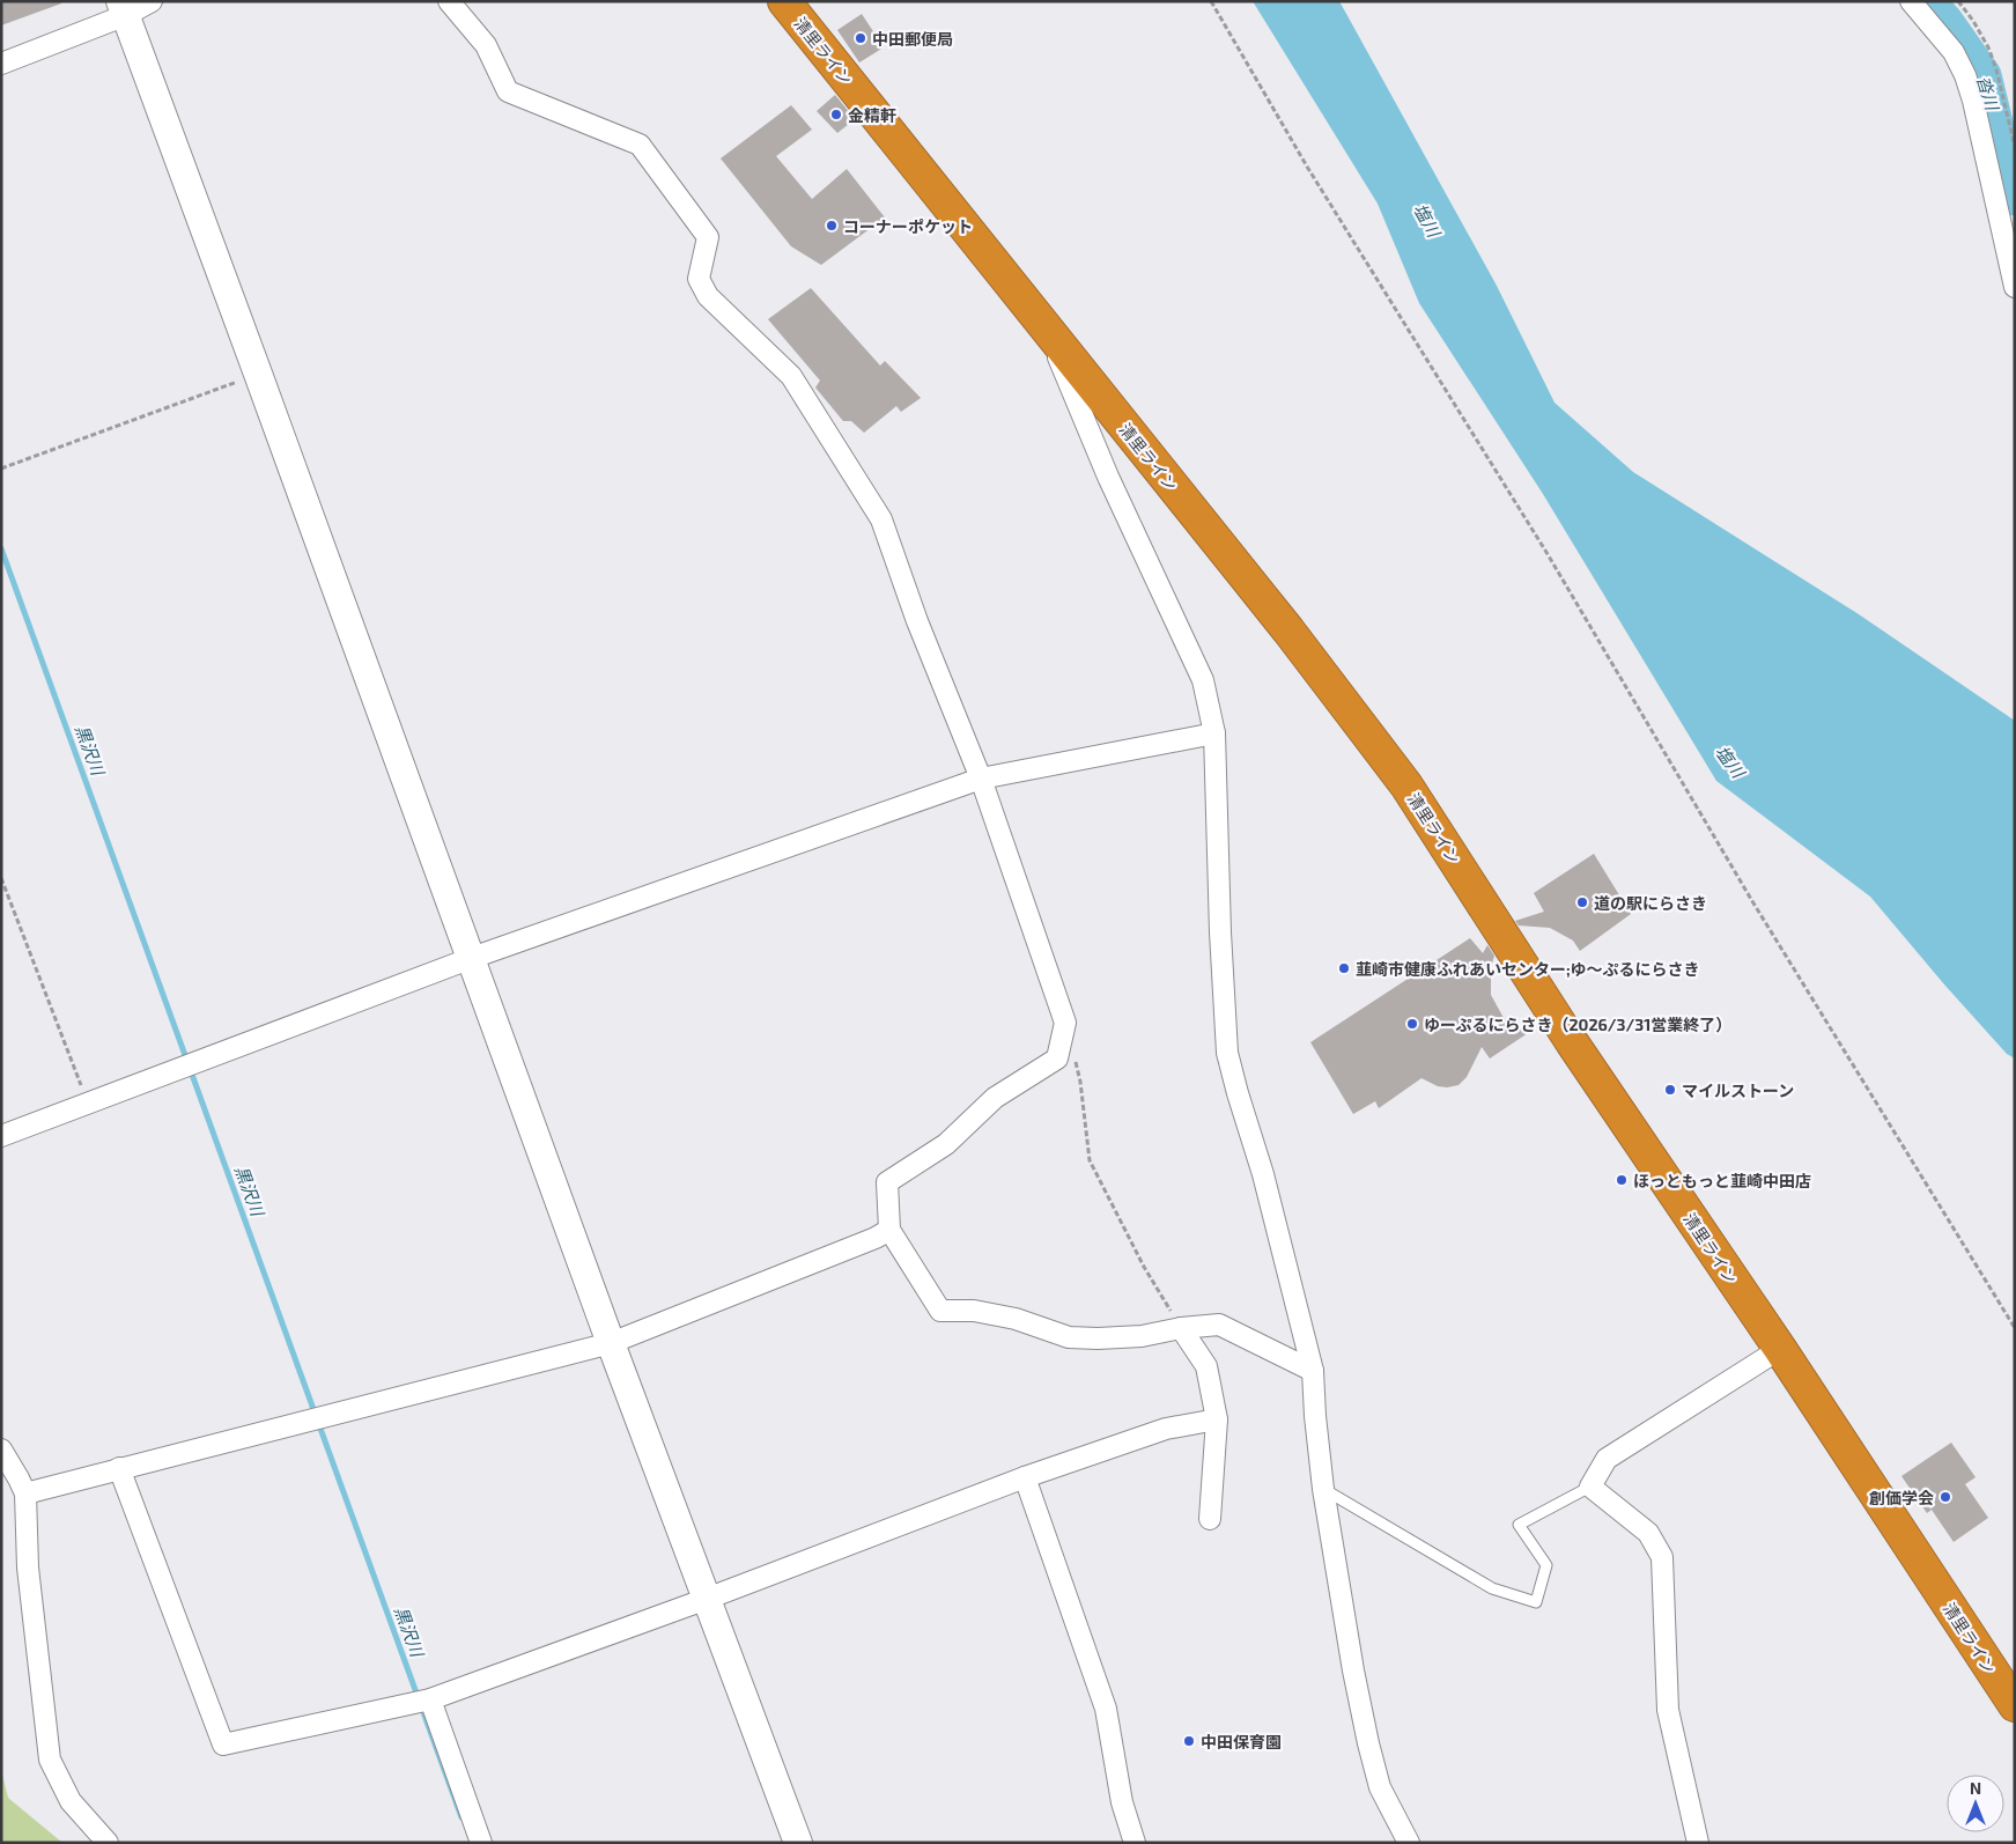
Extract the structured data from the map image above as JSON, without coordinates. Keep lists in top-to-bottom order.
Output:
{
  "streets": {
    "highway": ["清里ライン"]
  },
  "water": ["沓川", "塩川", "黒沢川"],
  "places": [
    "中田郵便局",
    "金精軒",
    "コーナーポケット",
    "道の駅にらさき",
    "韮崎市健康ふれあいセンター;ゆ～ぷるにらさき",
    "ゆーぷるにらさき（2026/3/31営業終了）",
    "マイルストーン",
    "ほっともっと韮崎中田店",
    "創価学会",
    "中田保育園"
  ],
  "north": "top"
}
